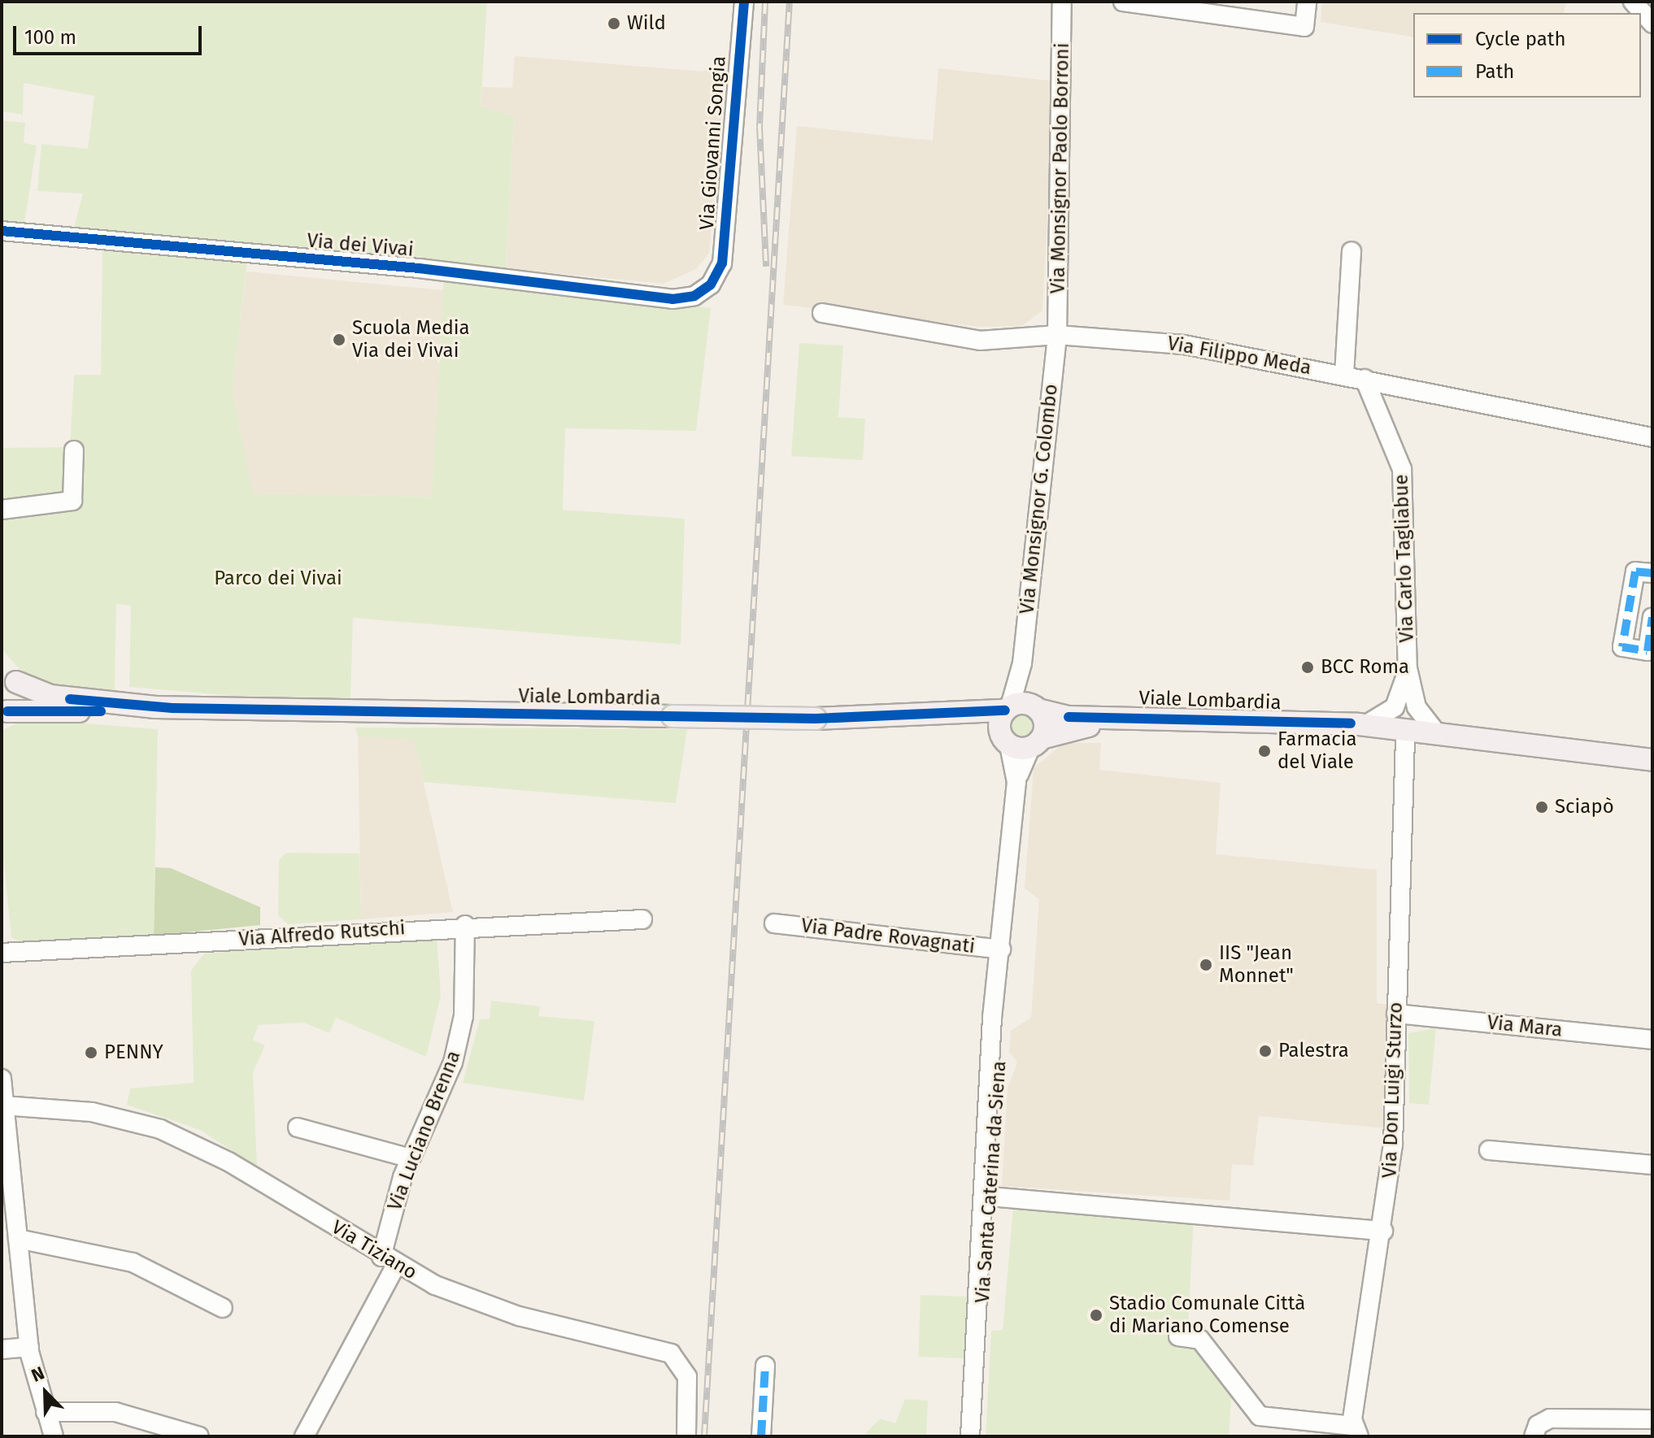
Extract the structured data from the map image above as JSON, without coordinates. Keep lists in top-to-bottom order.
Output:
{
  "streets": {
    "main road": ["Viale Lombardia"],
    "street": [
      "Via Giovanni Songia",
      "Via Monsignor Paolo Borroni",
      "Via dei Vivai",
      "Via Filippo Meda",
      "Via Monsignor G. Colombo",
      "Via Carlo Tagliabue",
      "Via Alfredo Rutschi",
      "Via Padre Rovagnati",
      "Via Mara",
      "Via Don Luigi Sturzo",
      "Via Luciano Brenna",
      "Via Santa Caterina da Siena",
      "Via Tiziano"
    ]
  },
  "crossings": [
    ["Via Giovanni Songia", "Via dei Vivai"],
    ["Via Monsignor Paolo Borroni", "Via Filippo Meda"],
    ["Via Monsignor Paolo Borroni", "Via Monsignor G. Colombo"],
    ["Via Filippo Meda", "Via Monsignor G. Colombo"],
    ["Via Filippo Meda", "Via Carlo Tagliabue"],
    ["Via Monsignor G. Colombo", "Viale Lombardia"],
    ["Via Carlo Tagliabue", "Viale Lombardia"],
    ["Viale Lombardia", "Via Don Luigi Sturzo"],
    ["Viale Lombardia", "Via Santa Caterina da Siena"],
    ["Via Alfredo Rutschi", "Via Luciano Brenna"],
    ["Via Padre Rovagnati", "Via Santa Caterina da Siena"],
    ["Via Mara", "Via Don Luigi Sturzo"],
    ["Via Luciano Brenna", "Via Tiziano"]
  ],
  "parks": ["Parco dei Vivai"],
  "places": [
    "Wild",
    "Scuola Media Via dei Vivai",
    "BCC Roma",
    "Farmacia del Viale",
    "Sciapò",
    "IIS \"Jean Monnet\"",
    "Palestra",
    "PENNY",
    "Stadio Comunale Città di Mariano Comense"
  ],
  "legend": ["Cycle path", "Path"],
  "scale_bar": "100 m",
  "north": "top left"
}
